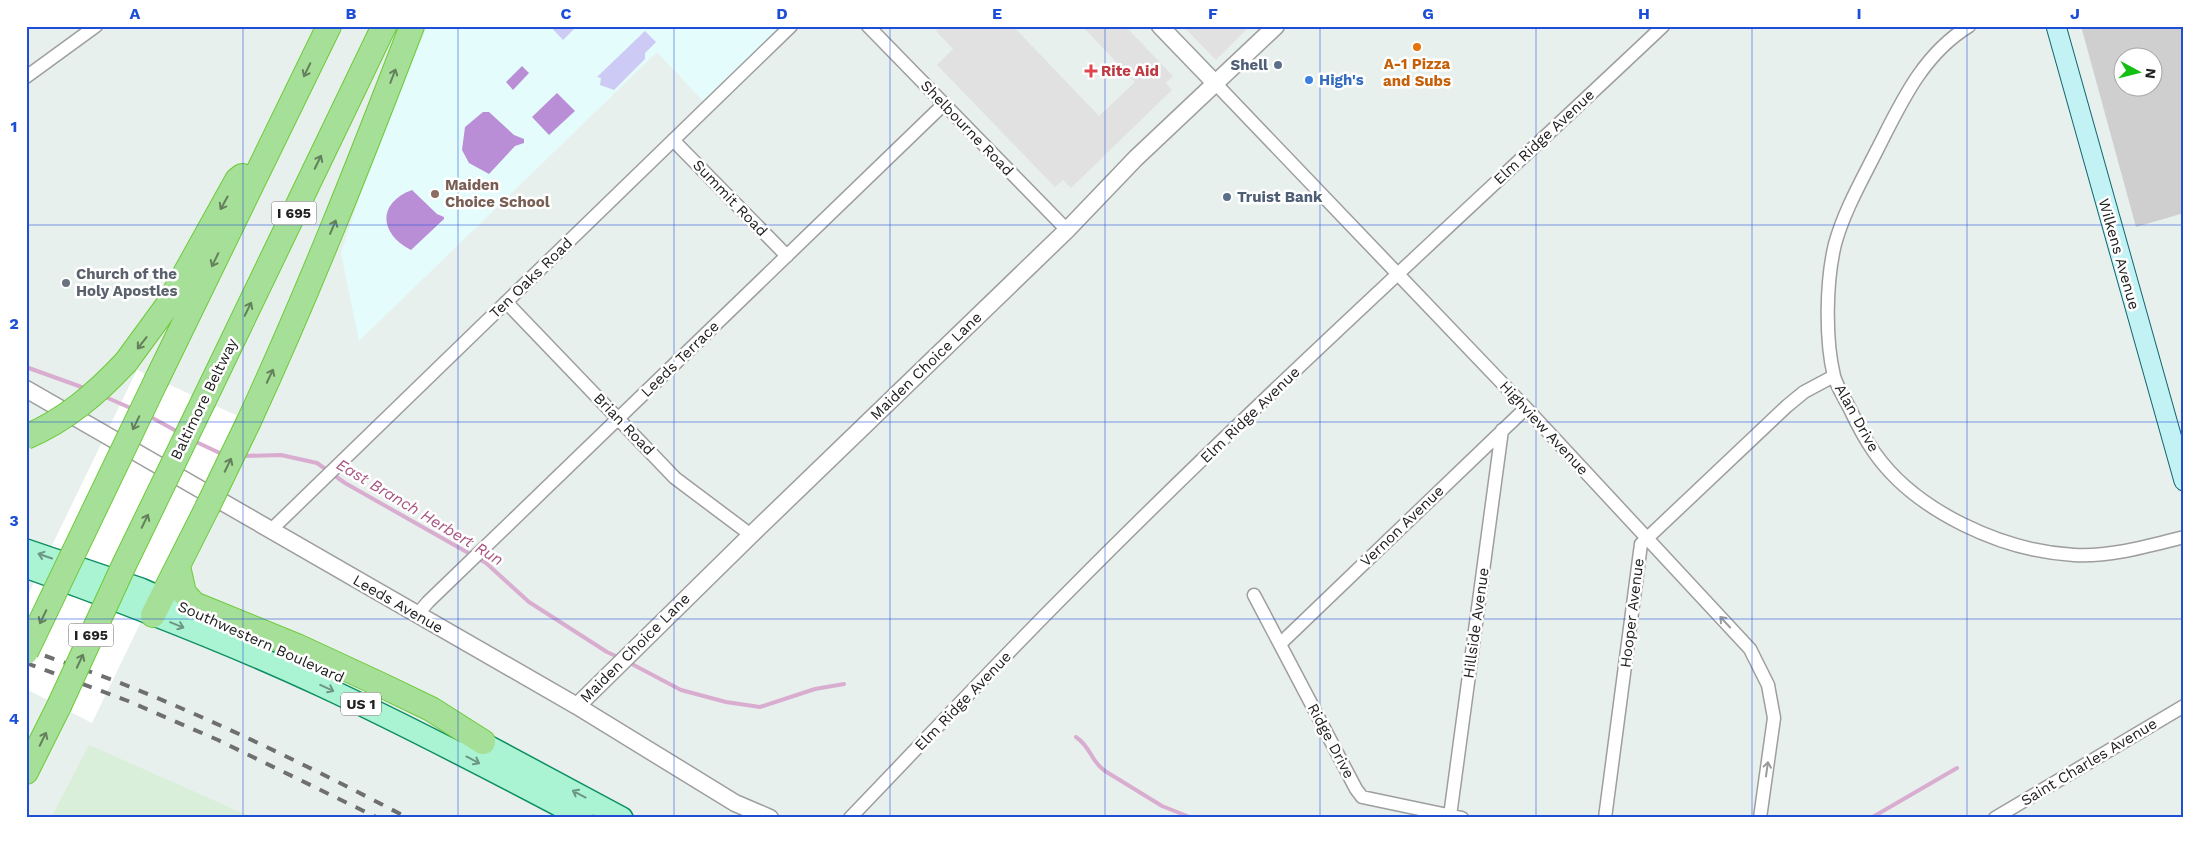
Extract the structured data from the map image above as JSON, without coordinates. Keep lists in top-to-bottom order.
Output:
{
  "streets": {
    "highway": ["I 695", "Baltimore Beltway"],
    "main road": ["Wilkens Avenue", "Southwestern Boulevard", "US 1"],
    "street": [
      "Shelbourne Road",
      "Elm Ridge Avenue",
      "Summit Road",
      "Ten Oaks Road",
      "Leeds Terrace",
      "Maiden Choice Lane",
      "Alan Drive",
      "Brian Road",
      "Highview Avenue",
      "Vernon Avenue",
      "Leeds Avenue",
      "Hooper Avenue",
      "Hillside Avenue",
      "Ridge Drive",
      "Saint Charles Avenue"
    ]
  },
  "crossings": [
    ["Shelbourne Road", "Leeds Terrace"],
    ["Shelbourne Road", "Maiden Choice Lane"],
    ["Elm Ridge Avenue", "Highview Avenue"],
    ["Summit Road", "Ten Oaks Road"],
    ["Summit Road", "Leeds Terrace"],
    ["Ten Oaks Road", "Brian Road"],
    ["Ten Oaks Road", "Leeds Avenue"],
    ["Leeds Terrace", "Brian Road"],
    ["Leeds Terrace", "Leeds Avenue"],
    ["Maiden Choice Lane", "Brian Road"],
    ["Maiden Choice Lane", "Highview Avenue"],
    ["Maiden Choice Lane", "Leeds Avenue"],
    ["Alan Drive", "Hooper Avenue"],
    ["Highview Avenue", "Vernon Avenue"],
    ["Highview Avenue", "Hooper Avenue"],
    ["Vernon Avenue", "Hillside Avenue"],
    ["Vernon Avenue", "Ridge Drive"],
    ["Hillside Avenue", "Ridge Drive"]
  ],
  "water": ["East Branch Herbert Run"],
  "places": {
    "other": [
      "A-1 Pizza and Subs",
      "Shell",
      "High's",
      "Maiden Choice School",
      "Truist Bank",
      "Church of the Holy Apostles"
    ],
    "health": ["Rite Aid"]
  },
  "north": "right",
  "grid": {
    "columns": [
      "A",
      "B",
      "C",
      "D",
      "E",
      "F",
      "G",
      "H",
      "I",
      "J"
    ],
    "rows": [
      "1",
      "2",
      "3",
      "4"
    ]
  }
}
